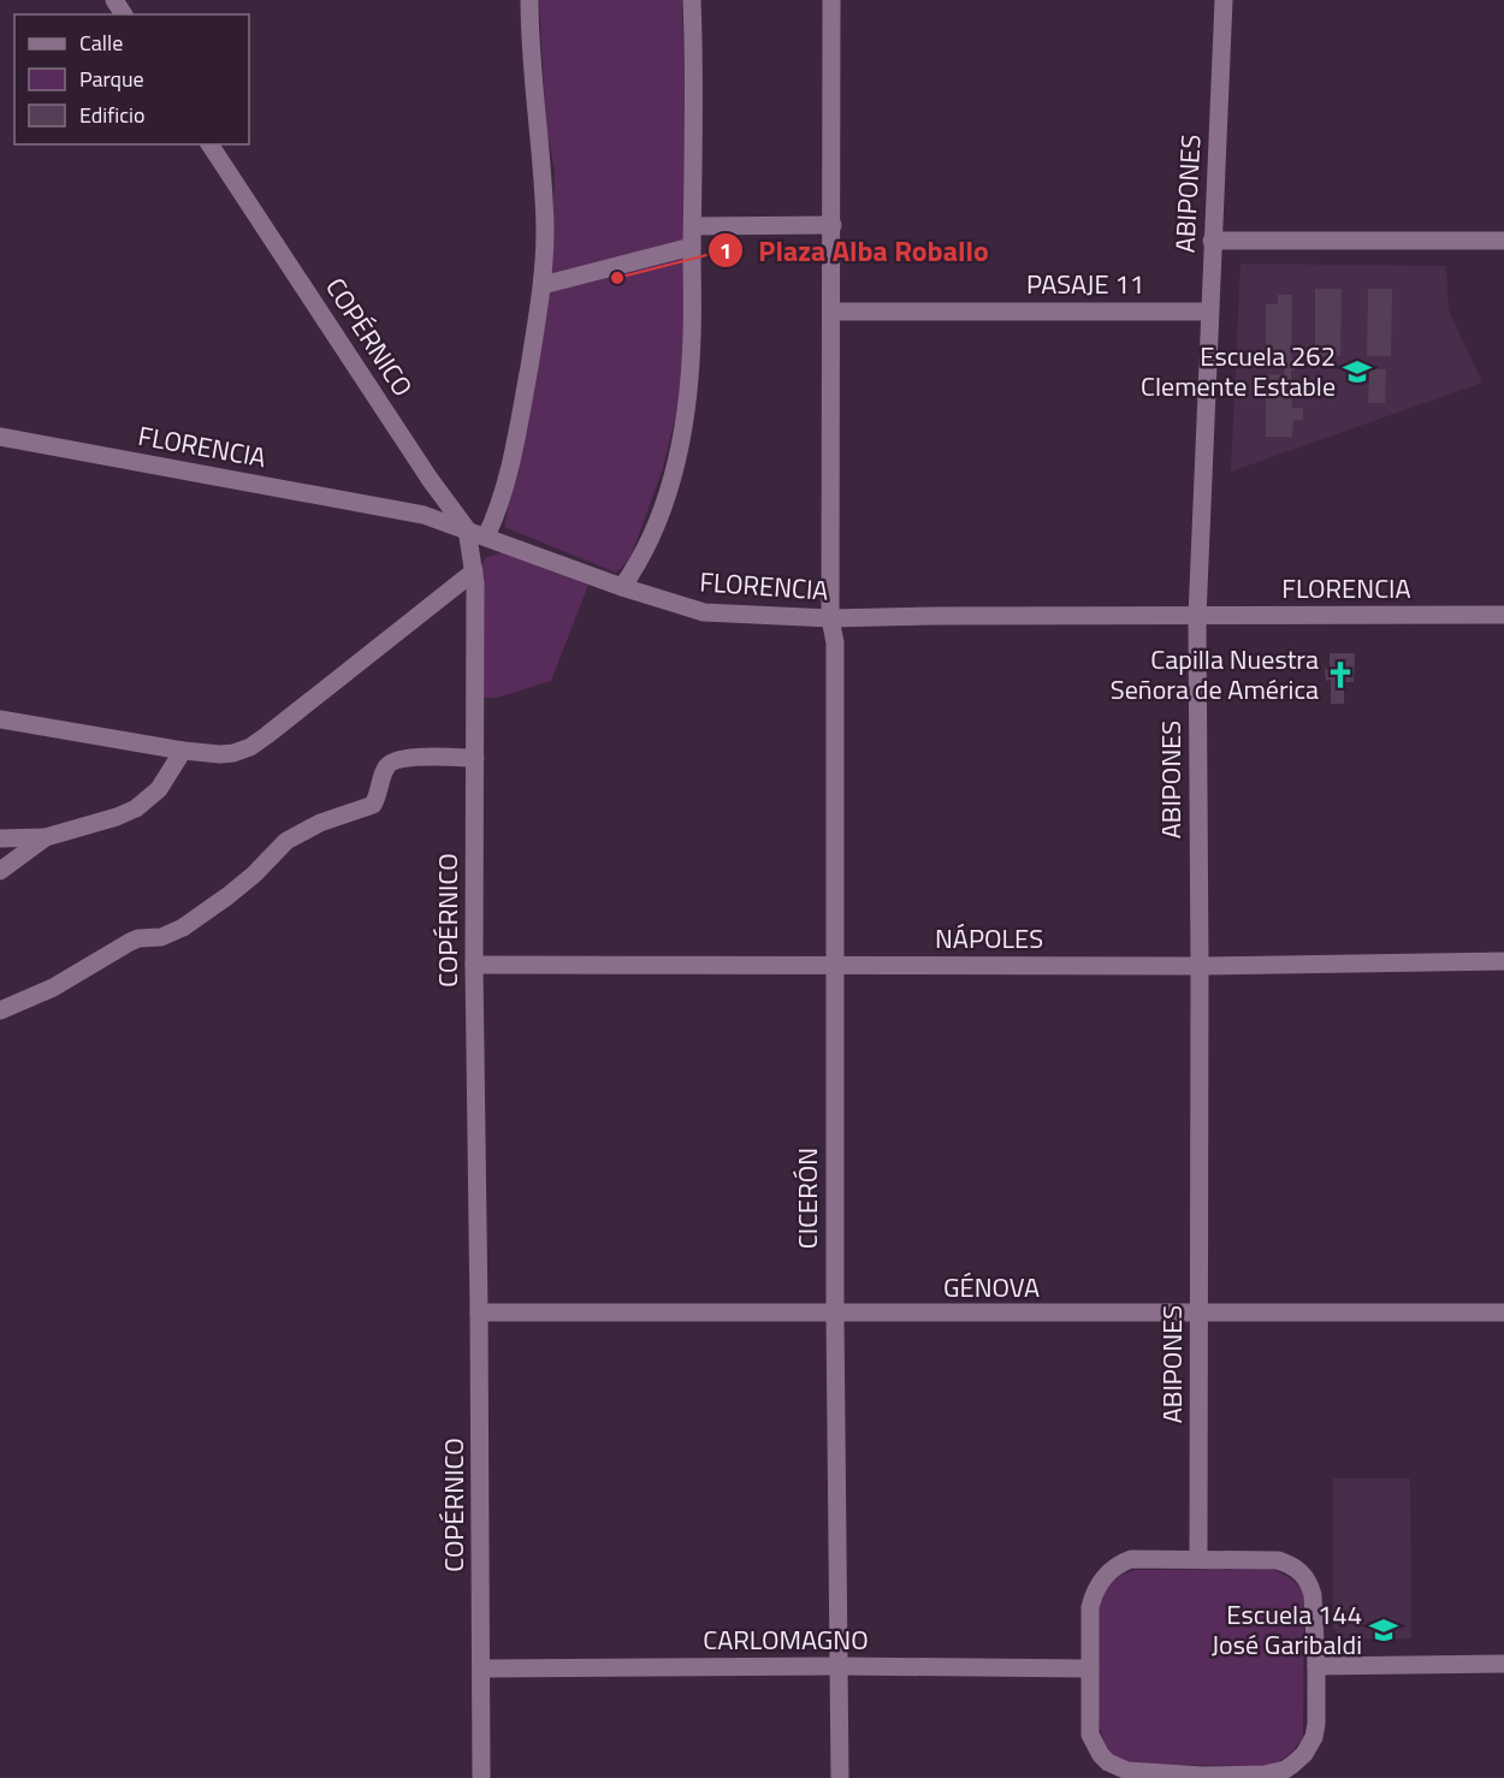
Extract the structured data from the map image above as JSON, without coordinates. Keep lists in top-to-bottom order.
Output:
{
  "streets": {
    "street": [
      "ABIPONES",
      "PASAJE 11",
      "COPÉRNICO",
      "FLORENCIA",
      "NÁPOLES",
      "CICERÓN",
      "GÉNOVA",
      "CARLOMAGNO"
    ]
  },
  "crossings": [
    ["ABIPONES", "PASAJE 11"],
    ["ABIPONES", "FLORENCIA"],
    ["ABIPONES", "NÁPOLES"],
    ["ABIPONES", "GÉNOVA"],
    ["ABIPONES", "CARLOMAGNO"],
    ["PASAJE 11", "CICERÓN"],
    ["COPÉRNICO", "FLORENCIA"],
    ["COPÉRNICO", "NÁPOLES"],
    ["COPÉRNICO", "GÉNOVA"],
    ["COPÉRNICO", "CARLOMAGNO"],
    ["FLORENCIA", "CICERÓN"],
    ["NÁPOLES", "CICERÓN"],
    ["CICERÓN", "GÉNOVA"],
    ["CICERÓN", "CARLOMAGNO"]
  ],
  "places": {
    "other": ["Plaza Alba Roballo"],
    "school or university": ["Escuela 262 Clemente Estable", "Escuela 144 José Garibaldi"],
    "church": ["Capilla Nuestra Señora de América"]
  },
  "legend": ["Calle", "Parque", "Edificio"]
}
